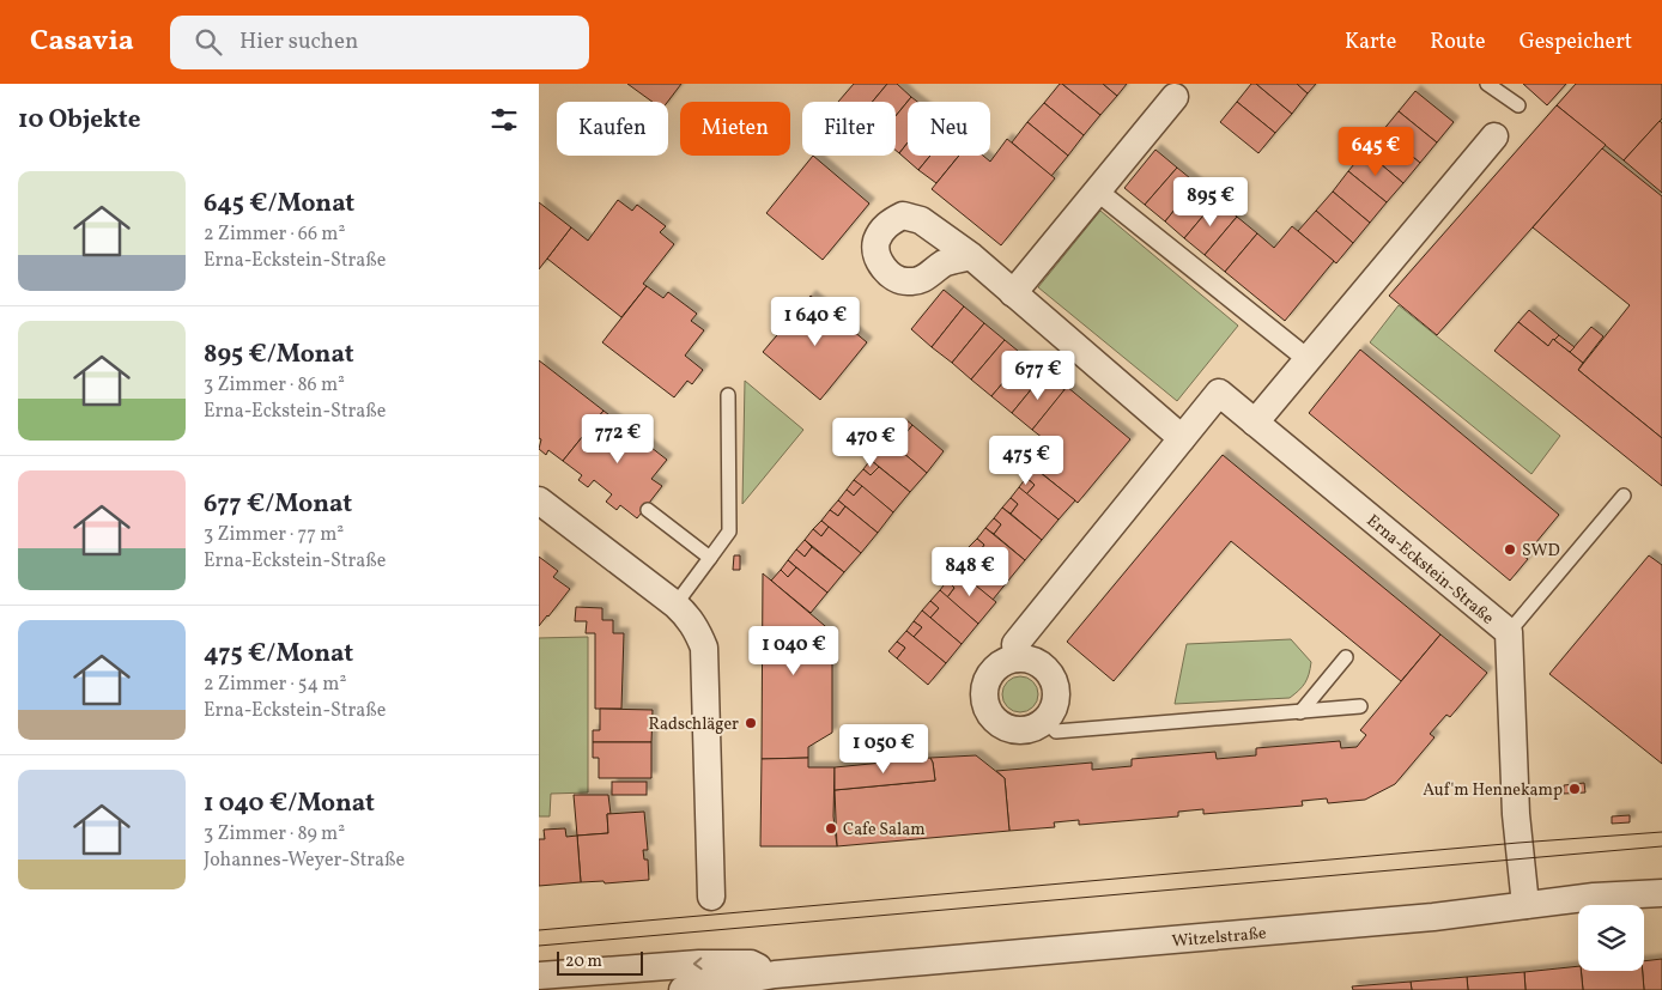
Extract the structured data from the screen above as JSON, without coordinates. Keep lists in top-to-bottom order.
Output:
{
  "streets": {
    "street": ["Erna-Eckstein-Straße", "Witzelstraße"]
  },
  "crossings": [
    ["Erna-Eckstein-Straße", "Witzelstraße"]
  ],
  "places": [
    "SWD",
    "Radschläger",
    "Auf'm Hennekamp",
    "Cafe Salam"
  ],
  "scale_bar": "20 m",
  "page": {
    "header": "Casavia",
    "search": "Hier suchen",
    "nav": ["Karte", "Route", "Gespeichert"],
    "heading": "10 Objekte",
    "chip": [
      "Kaufen",
      "Mieten",
      "Filter",
      "Neu"
    ],
    "price": [
      "645 €",
      "895 €",
      "1 640 €",
      "677 €",
      "772 €",
      "470 €",
      "475 €",
      "848 €",
      "1 040 €",
      "1 050 €"
    ],
    "list": [
      {
        "name": "645 €/Monat",
        "note": "2 Zimmer · 66 m² · Erna-Eckstein-Straße"
      },
      {
        "name": "895 €/Monat",
        "note": "3 Zimmer · 86 m² · Erna-Eckstein-Straße"
      },
      {
        "name": "677 €/Monat",
        "note": "3 Zimmer · 77 m² · Erna-Eckstein-Straße"
      },
      {
        "name": "475 €/Monat",
        "note": "2 Zimmer · 54 m² · Erna-Eckstein-Straße"
      },
      {
        "name": "1 040 €/Monat",
        "note": "3 Zimmer · 89 m² · Johannes-Weyer-Straße"
      }
    ],
    "scale": "20 m"
  }
}
